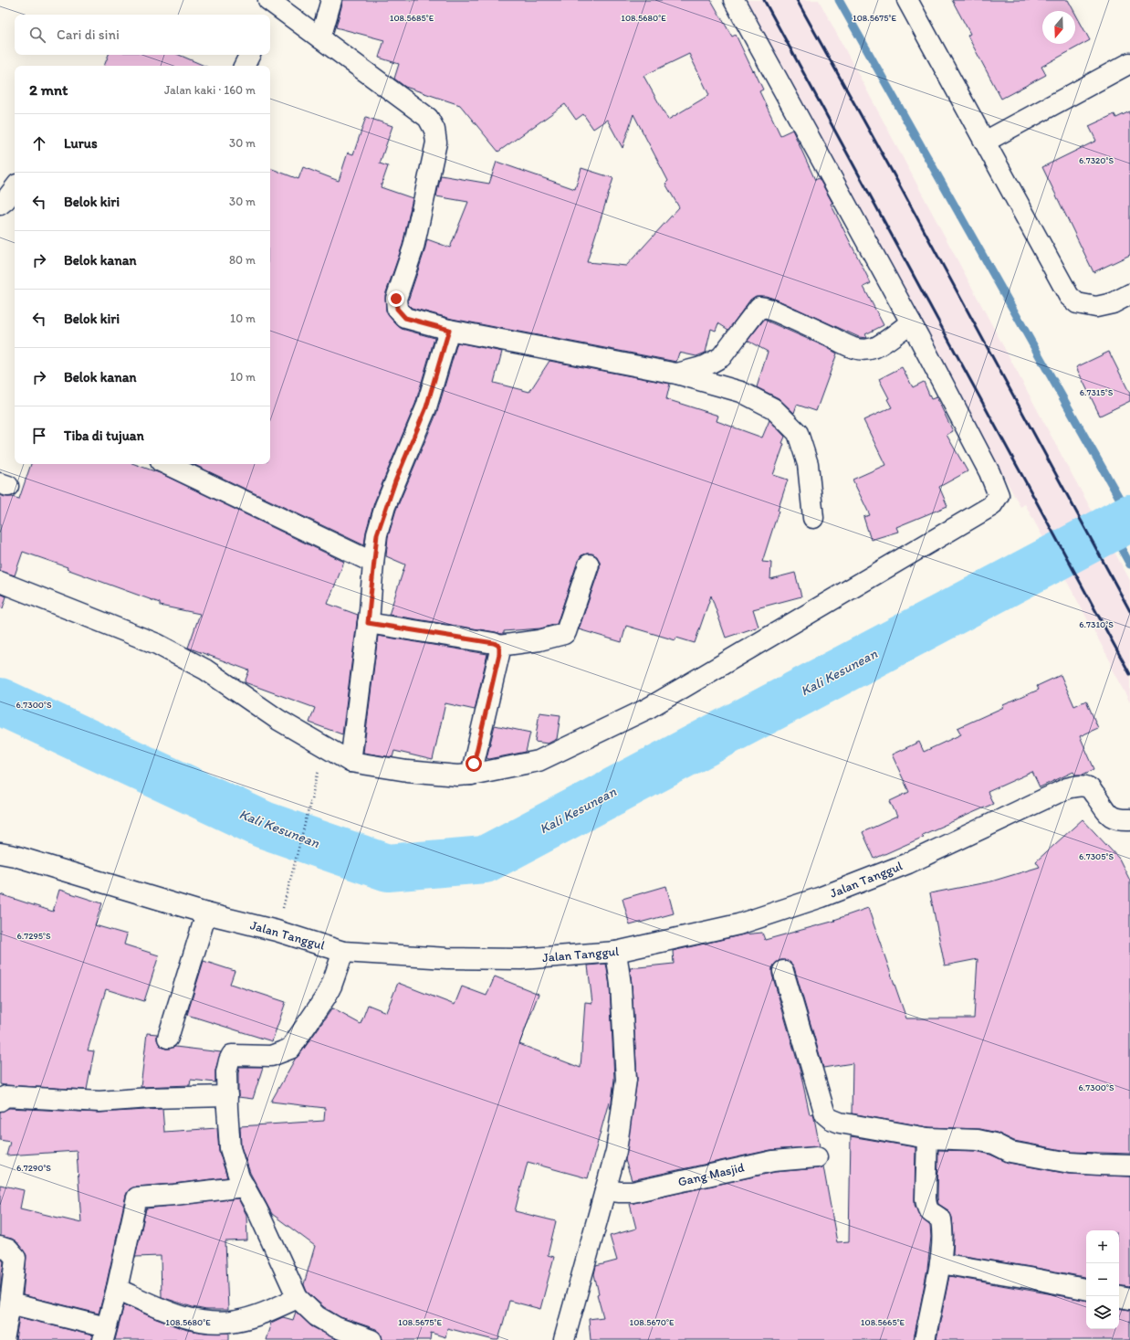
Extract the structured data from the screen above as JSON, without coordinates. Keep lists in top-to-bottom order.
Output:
{
  "streets": {
    "street": ["Jalan Tanggul", "Gang Masjid"]
  },
  "water": ["Kali Kesunean"],
  "north": "bottom",
  "page": {
    "search": "Cari di sini",
    "heading": ["2 mnt", "Jalan kaki · 160 m"],
    "list": [
      ["Lurus", "30 m"],
      ["Belok kiri", "30 m"],
      ["Belok kanan", "80 m"],
      ["Belok kiri", "10 m"],
      ["Belok kanan", "10 m"],
      "Tiba di tujuan"
    ],
    "map_buttons": ["+", "−"]
  },
  "coordinates": [
    "108.5685°E",
    "108.5680°E",
    "108.5675°E",
    "6.7320°S",
    "6.7315°S",
    "6.7310°S",
    "6.7300°S",
    "6.7305°S",
    "6.7295°S",
    "6.7290°S",
    "108.5670°E",
    "108.5665°E"
  ]
}
